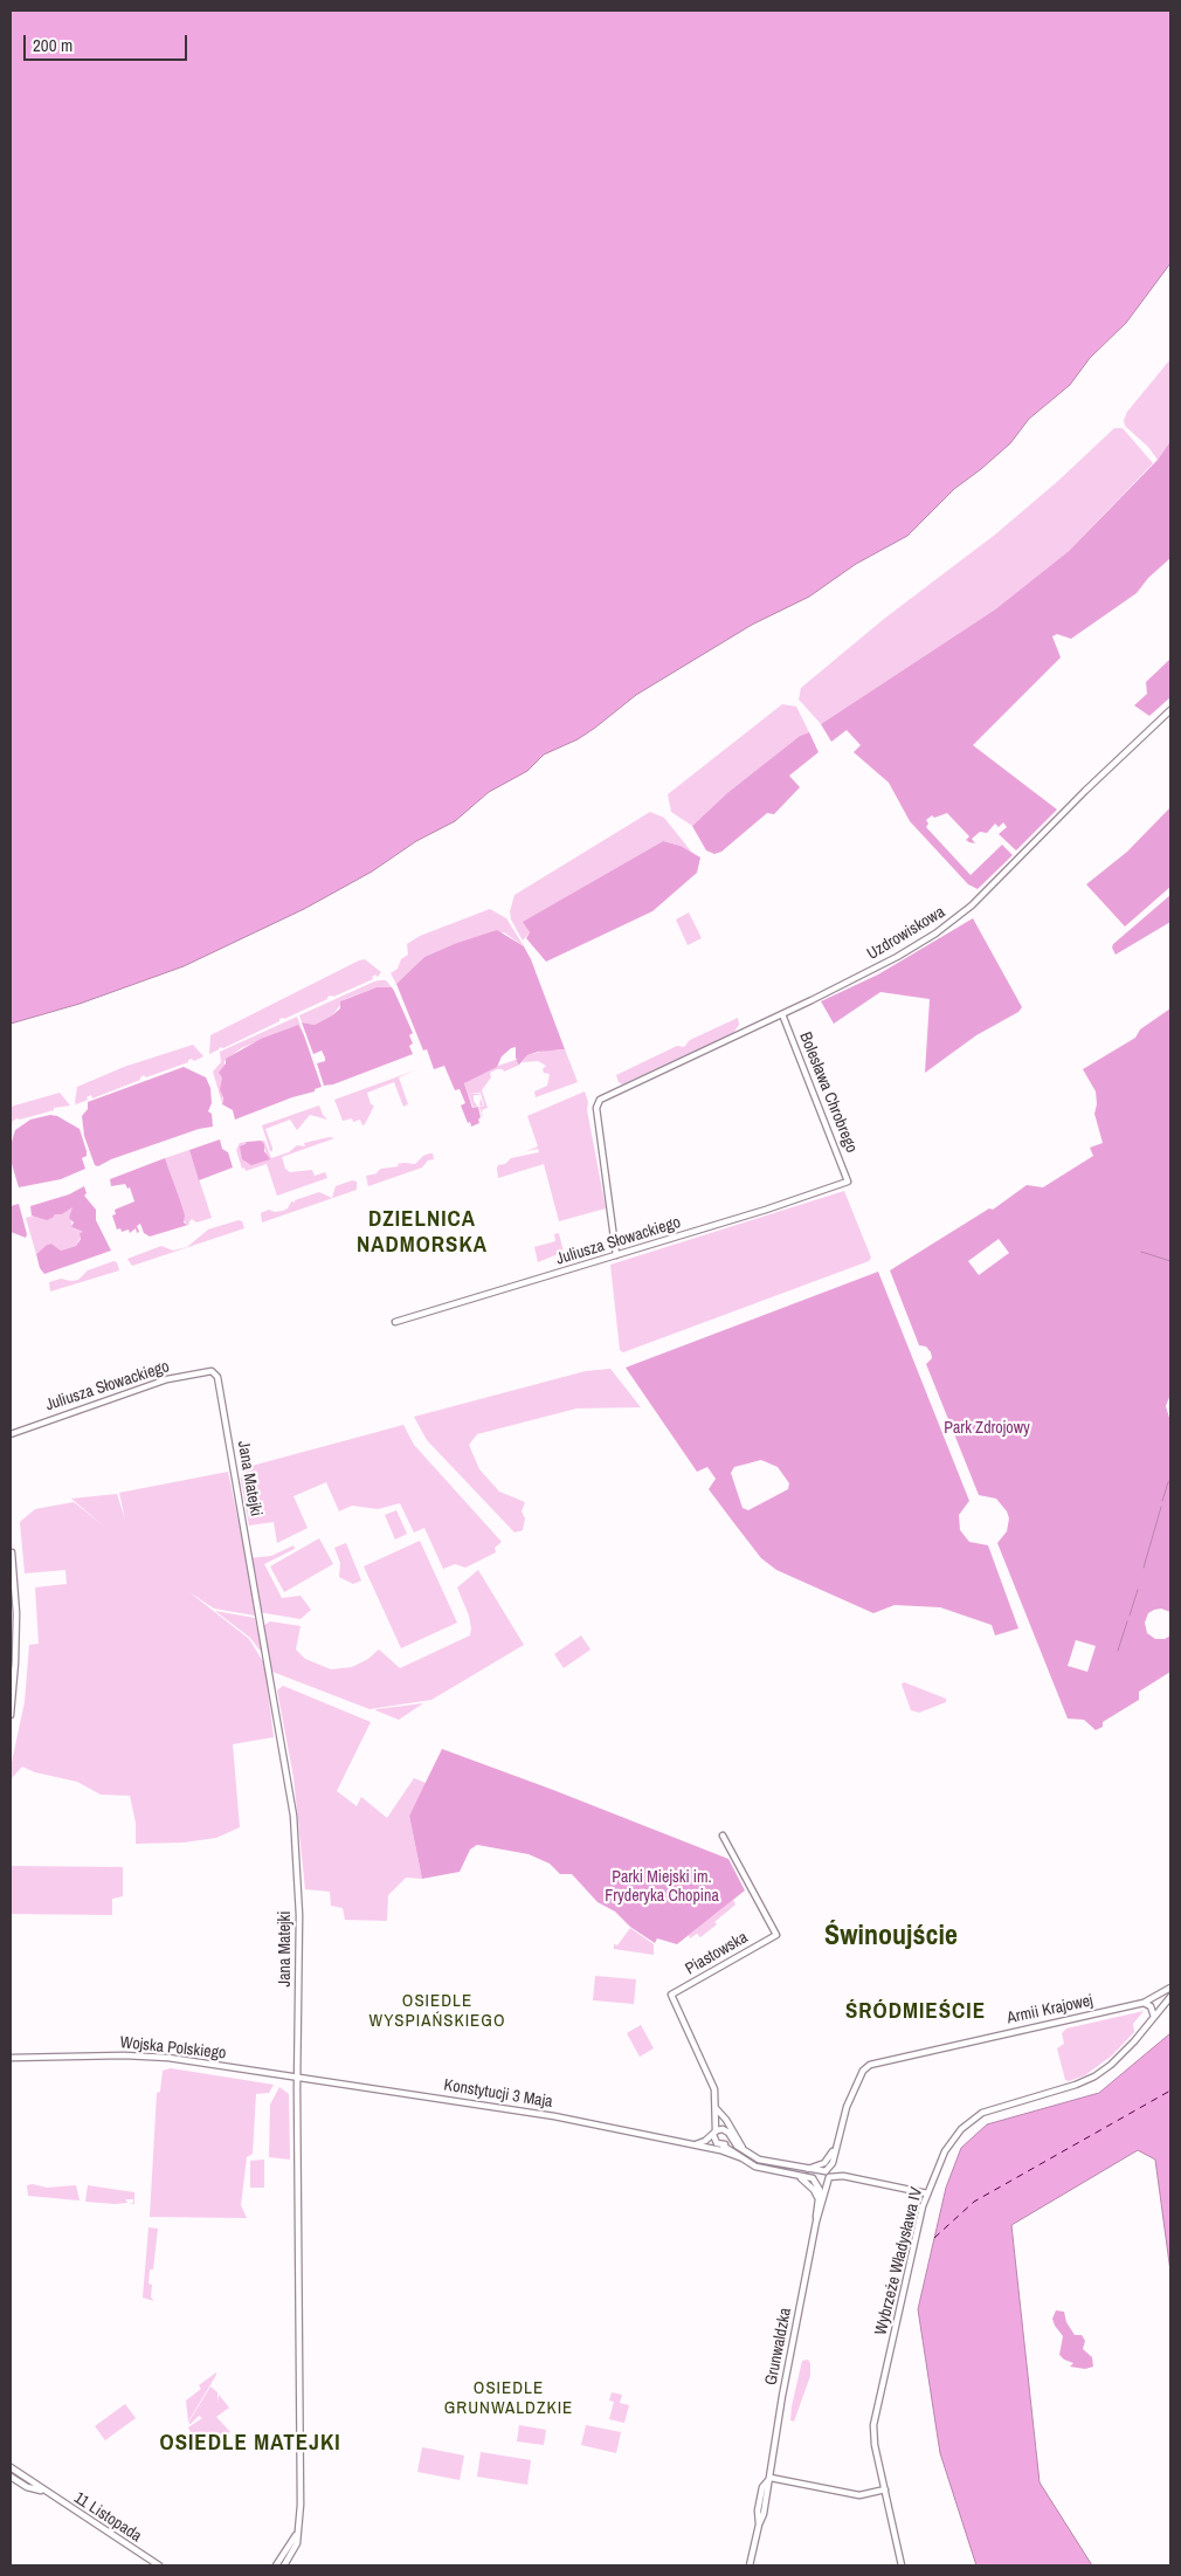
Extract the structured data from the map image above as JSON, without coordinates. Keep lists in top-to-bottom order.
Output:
{
  "streets": {
    "street": [
      "Uzdrowiskowa",
      "Bolesława Chrobrego",
      "Juliusza Słowackiego",
      "Jana Matejki",
      "Piastowska",
      "Armii Krajowej",
      "Wojska Polskiego",
      "Konstytucji 3 Maja",
      "Wybrzeże Władysława IV",
      "Grunwaldzka",
      "11 Listopada"
    ]
  },
  "crossings": [
    ["Uzdrowiskowa", "Bolesława Chrobrego"],
    ["Uzdrowiskowa", "Juliusza Słowackiego"],
    ["Bolesława Chrobrego", "Juliusza Słowackiego"],
    ["Juliusza Słowackiego", "Jana Matejki"],
    ["Jana Matejki", "Wojska Polskiego"],
    ["Jana Matejki", "Konstytucji 3 Maja"],
    ["Armii Krajowej", "Grunwaldzka"],
    ["Wojska Polskiego", "Konstytucji 3 Maja"]
  ],
  "districts": [
    "DZIELNICA NADMORSKA",
    "Świnoujście",
    "OSIEDLE WYSPIAŃSKIEGO",
    "ŚRÓDMIEŚCIE",
    "OSIEDLE GRUNWALDZKIE",
    "OSIEDLE MATEJKI"
  ],
  "parks": ["Park Zdrojowy", "Parki Miejski im. Fryderyka Chopina"],
  "scale_bar": "200 m"
}
